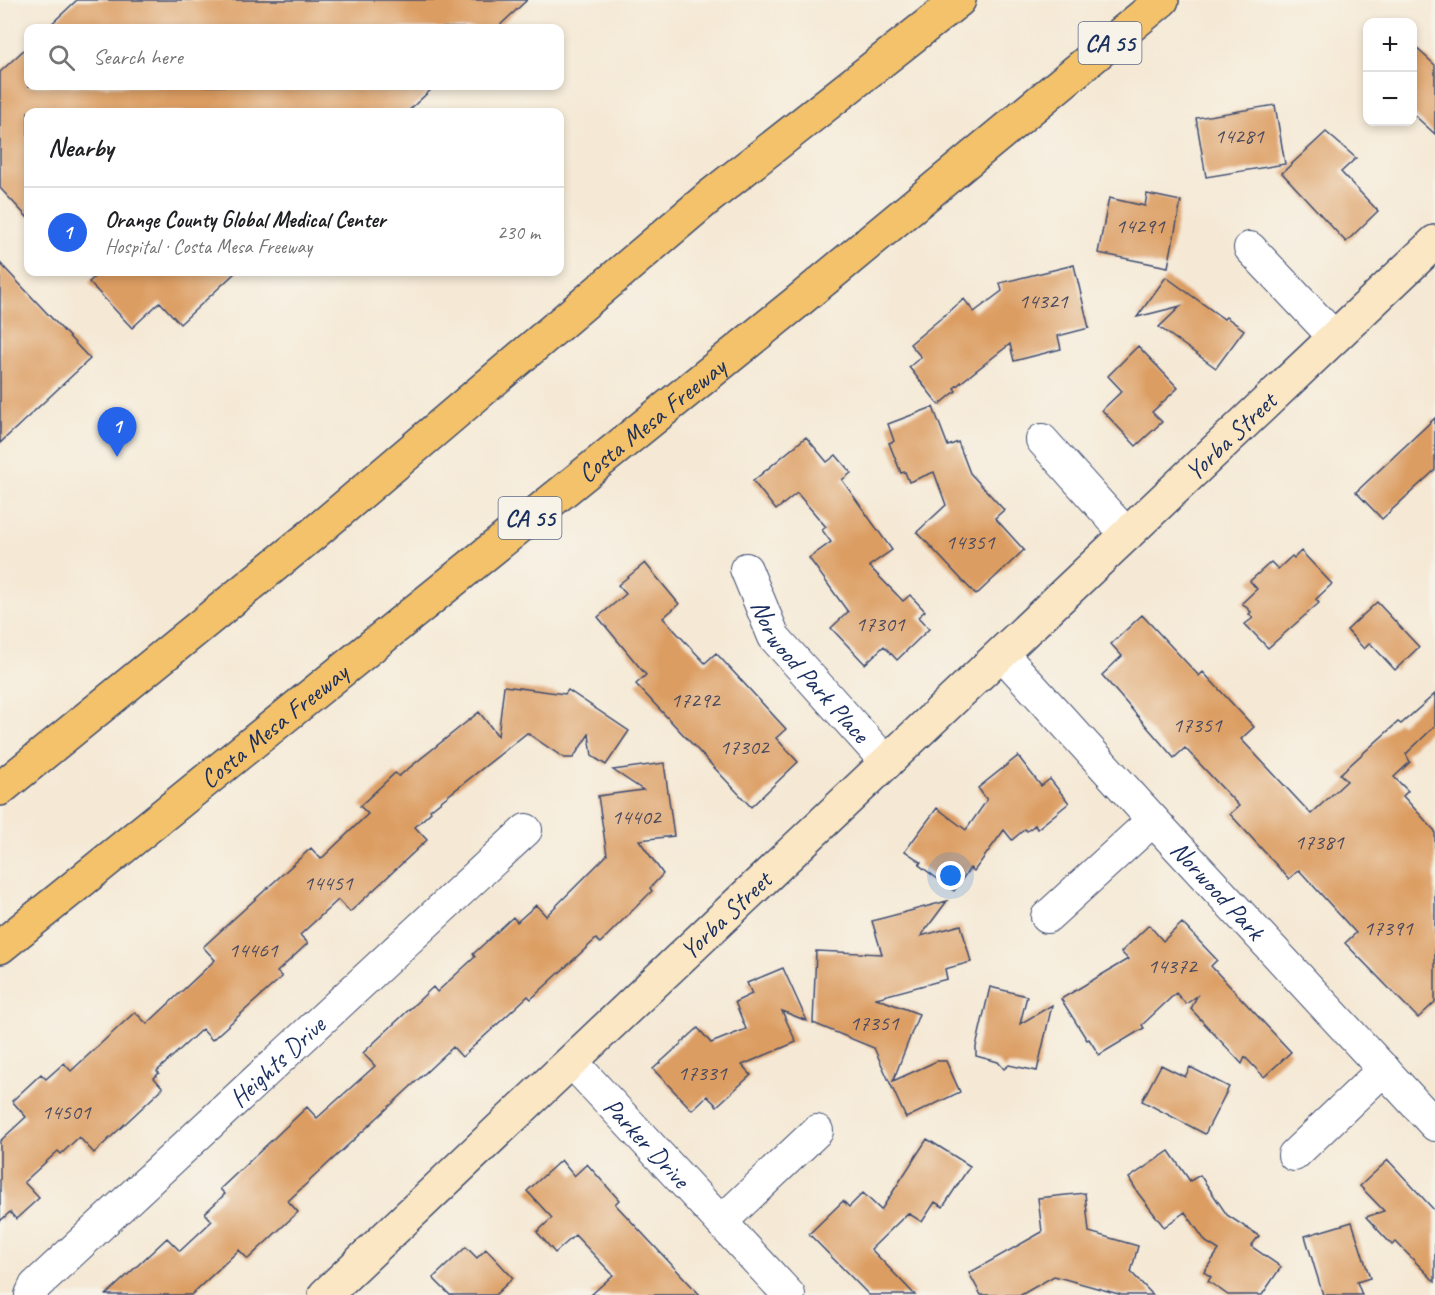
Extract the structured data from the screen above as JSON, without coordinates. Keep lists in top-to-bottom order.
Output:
{
  "streets": {
    "highway": ["CA 55", "Costa Mesa Freeway"],
    "main road": ["Yorba Street"],
    "street": [
      "Norwood Park Place",
      "Norwood Park",
      "Heights Drive",
      "Parker Drive"
    ]
  },
  "crossings": [
    ["Yorba Street", "Norwood Park Place"],
    ["Yorba Street", "Norwood Park"],
    ["Yorba Street", "Parker Drive"]
  ],
  "house_numbers": [
    "14281",
    "14291",
    "14321",
    "14351",
    "17301",
    "17292",
    "17351",
    "17302",
    "14402",
    "17381",
    "14451",
    "17391",
    "14461",
    "14372",
    "17351",
    "17331",
    "14501"
  ],
  "page": {
    "map_buttons": ["+", "−"],
    "search": "Search here",
    "heading": "Nearby",
    "list": [
      {
        "mark": "1",
        "name": "Orange County Global Medical Center",
        "note": "Hospital · Costa Mesa Freeway",
        "value": "230 m"
      }
    ],
    "pins": "1"
  }
}
